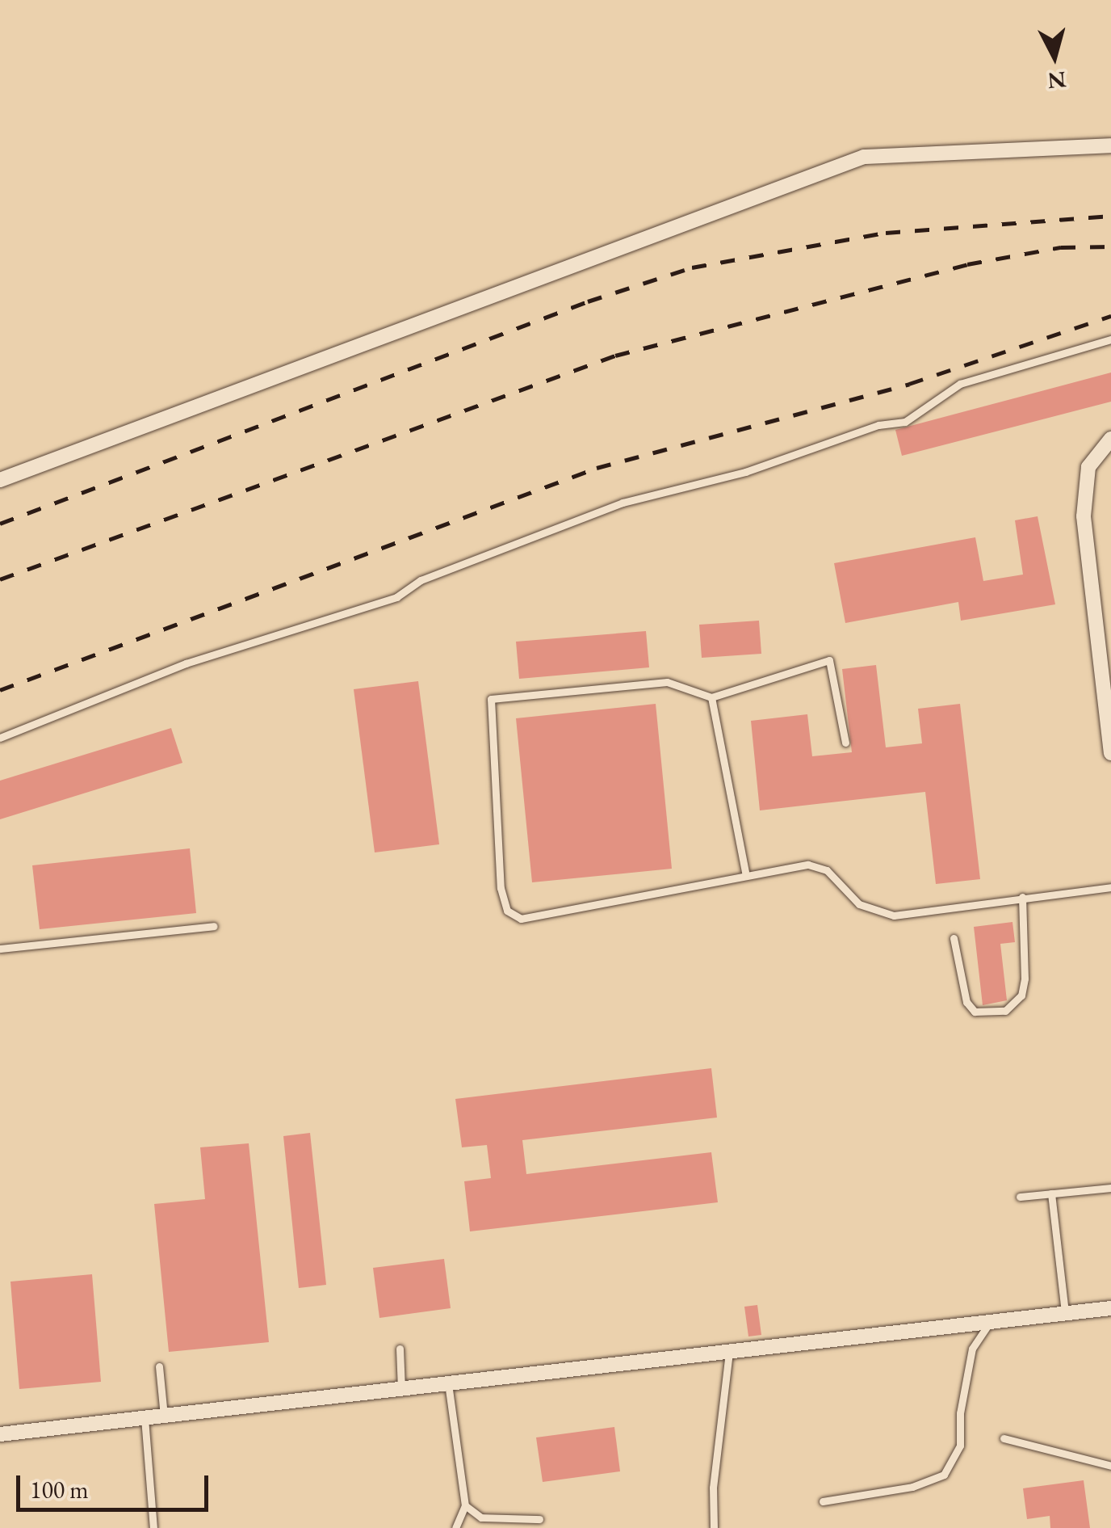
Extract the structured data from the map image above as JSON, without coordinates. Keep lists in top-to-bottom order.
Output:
{
  "scale_bar": "100 m",
  "north": "bottom"
}
